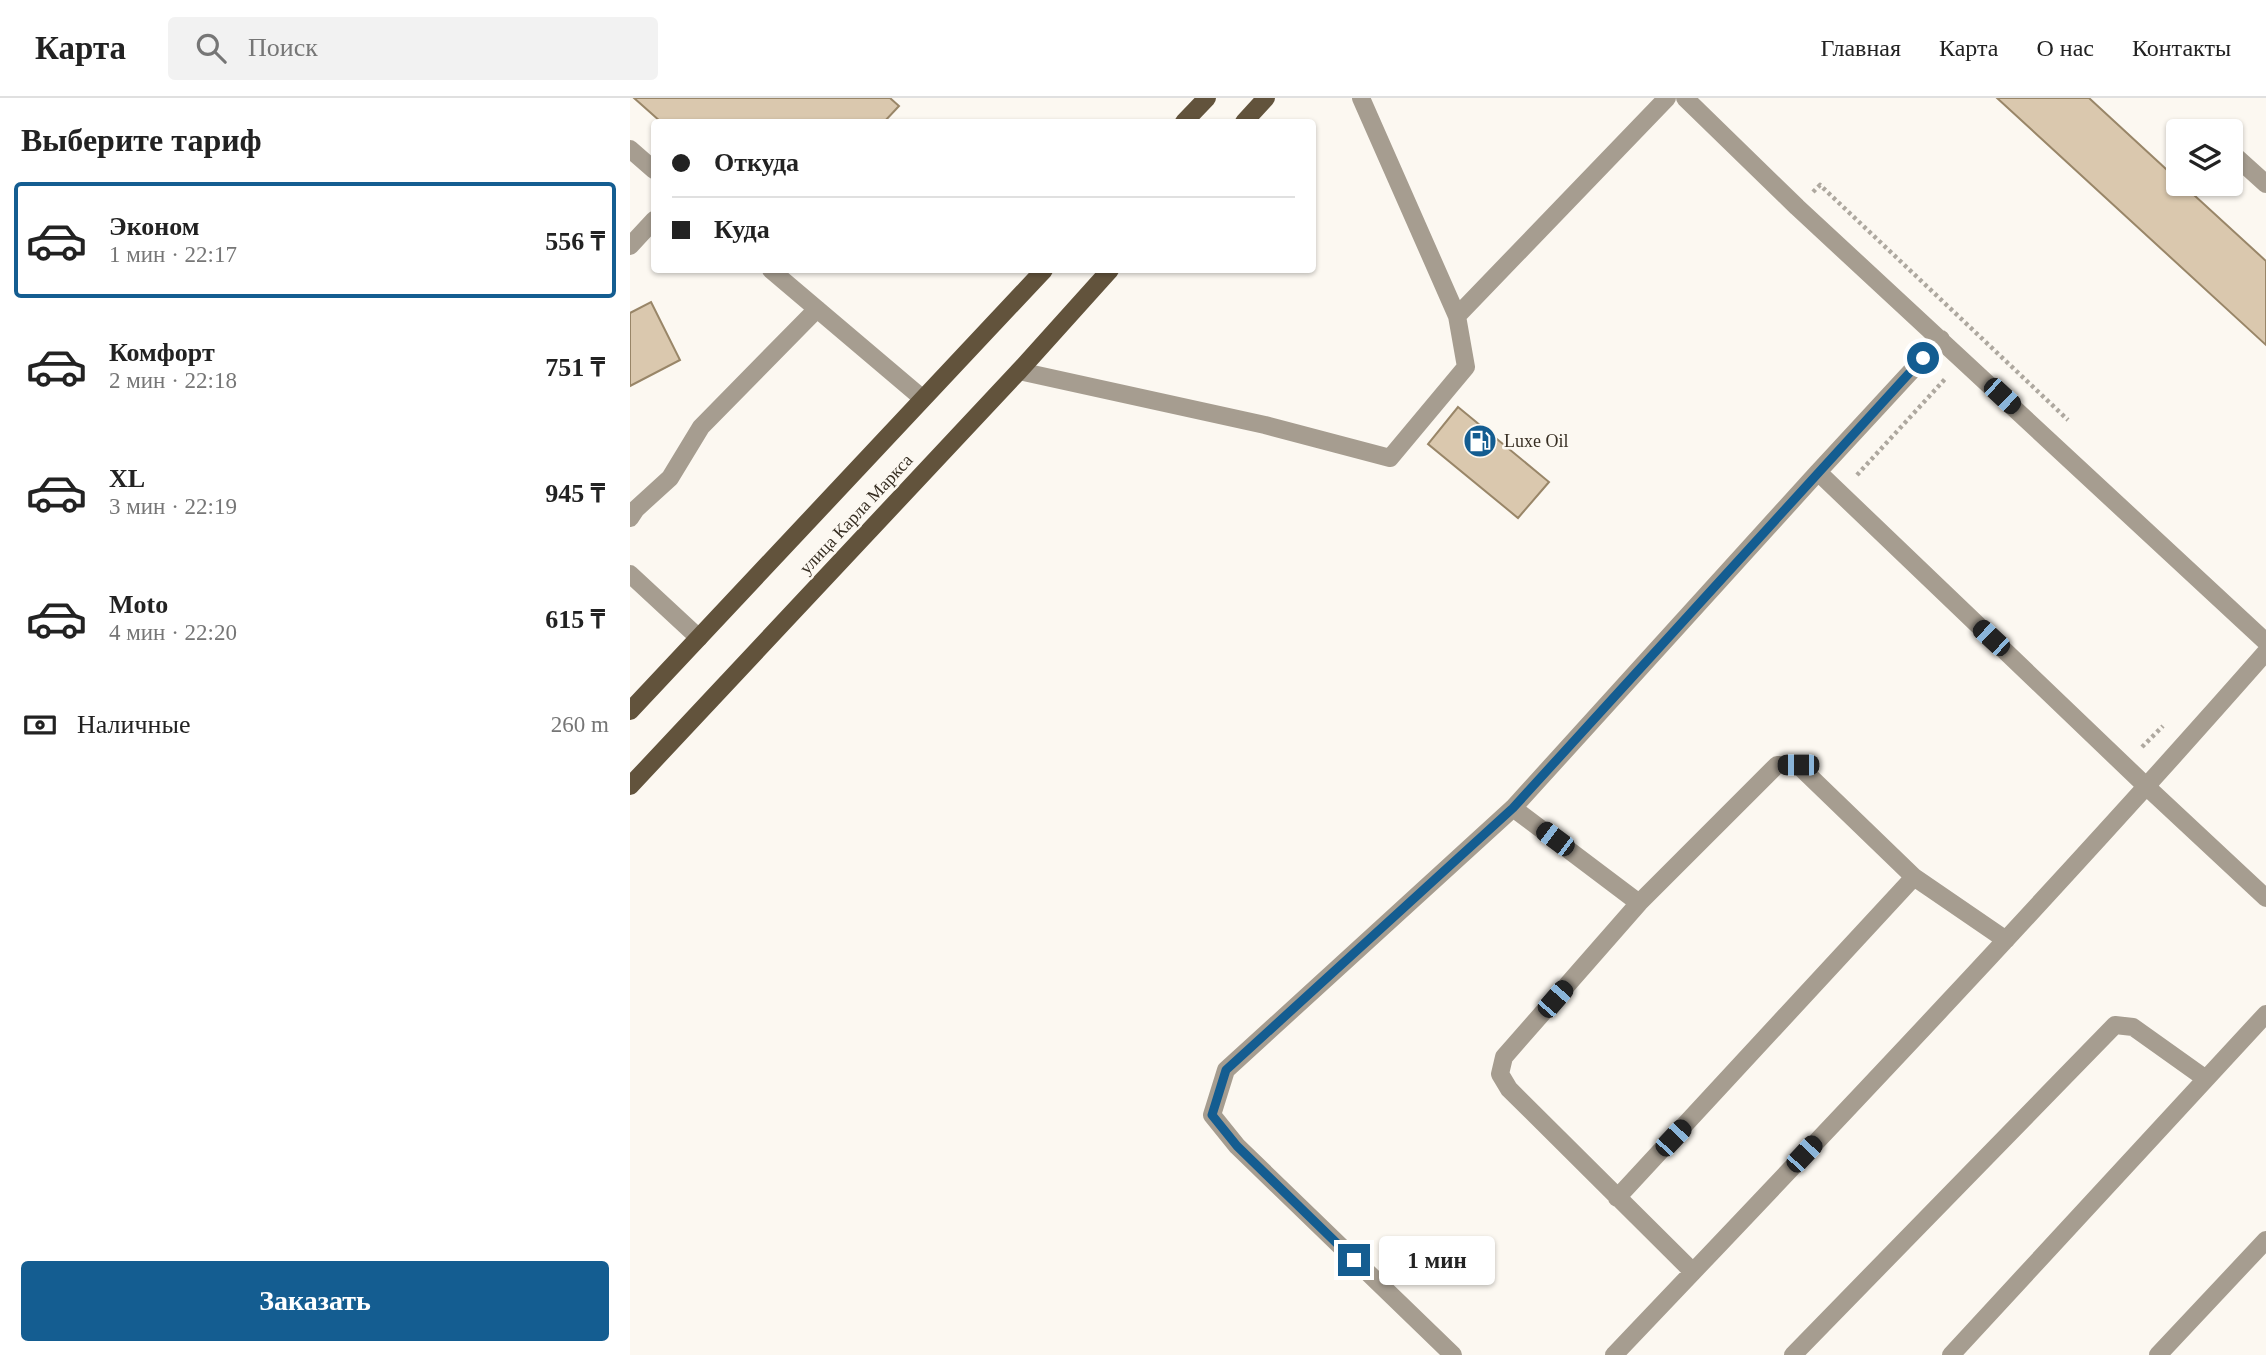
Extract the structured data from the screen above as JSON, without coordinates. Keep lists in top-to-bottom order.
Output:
{
  "streets": {
    "main road": ["улица Карла Маркса"]
  },
  "places": {
    "fuel station": ["Luxe Oil"]
  },
  "page": {
    "header": "Карта",
    "search": "Поиск",
    "nav": [
      "Главная",
      "Карта",
      "О нас",
      "Контакты"
    ],
    "heading": "Выберите тариф",
    "banner": ["Откуда", "Куда"],
    "list": [
      {
        "name": "Эконом",
        "note": "1 мин · 22:17",
        "value": "556 ₸"
      },
      {
        "name": "Комфорт",
        "note": "2 мин · 22:18",
        "value": "751 ₸"
      },
      {
        "name": "XL",
        "note": "3 мин · 22:19",
        "value": "945 ₸"
      },
      {
        "name": "Moto",
        "note": "4 мин · 22:20",
        "value": "615 ₸"
      }
    ],
    "pay": ["Наличные", "260 m"],
    "bubble": "1 мин",
    "buttons": "Заказать"
  }
}
